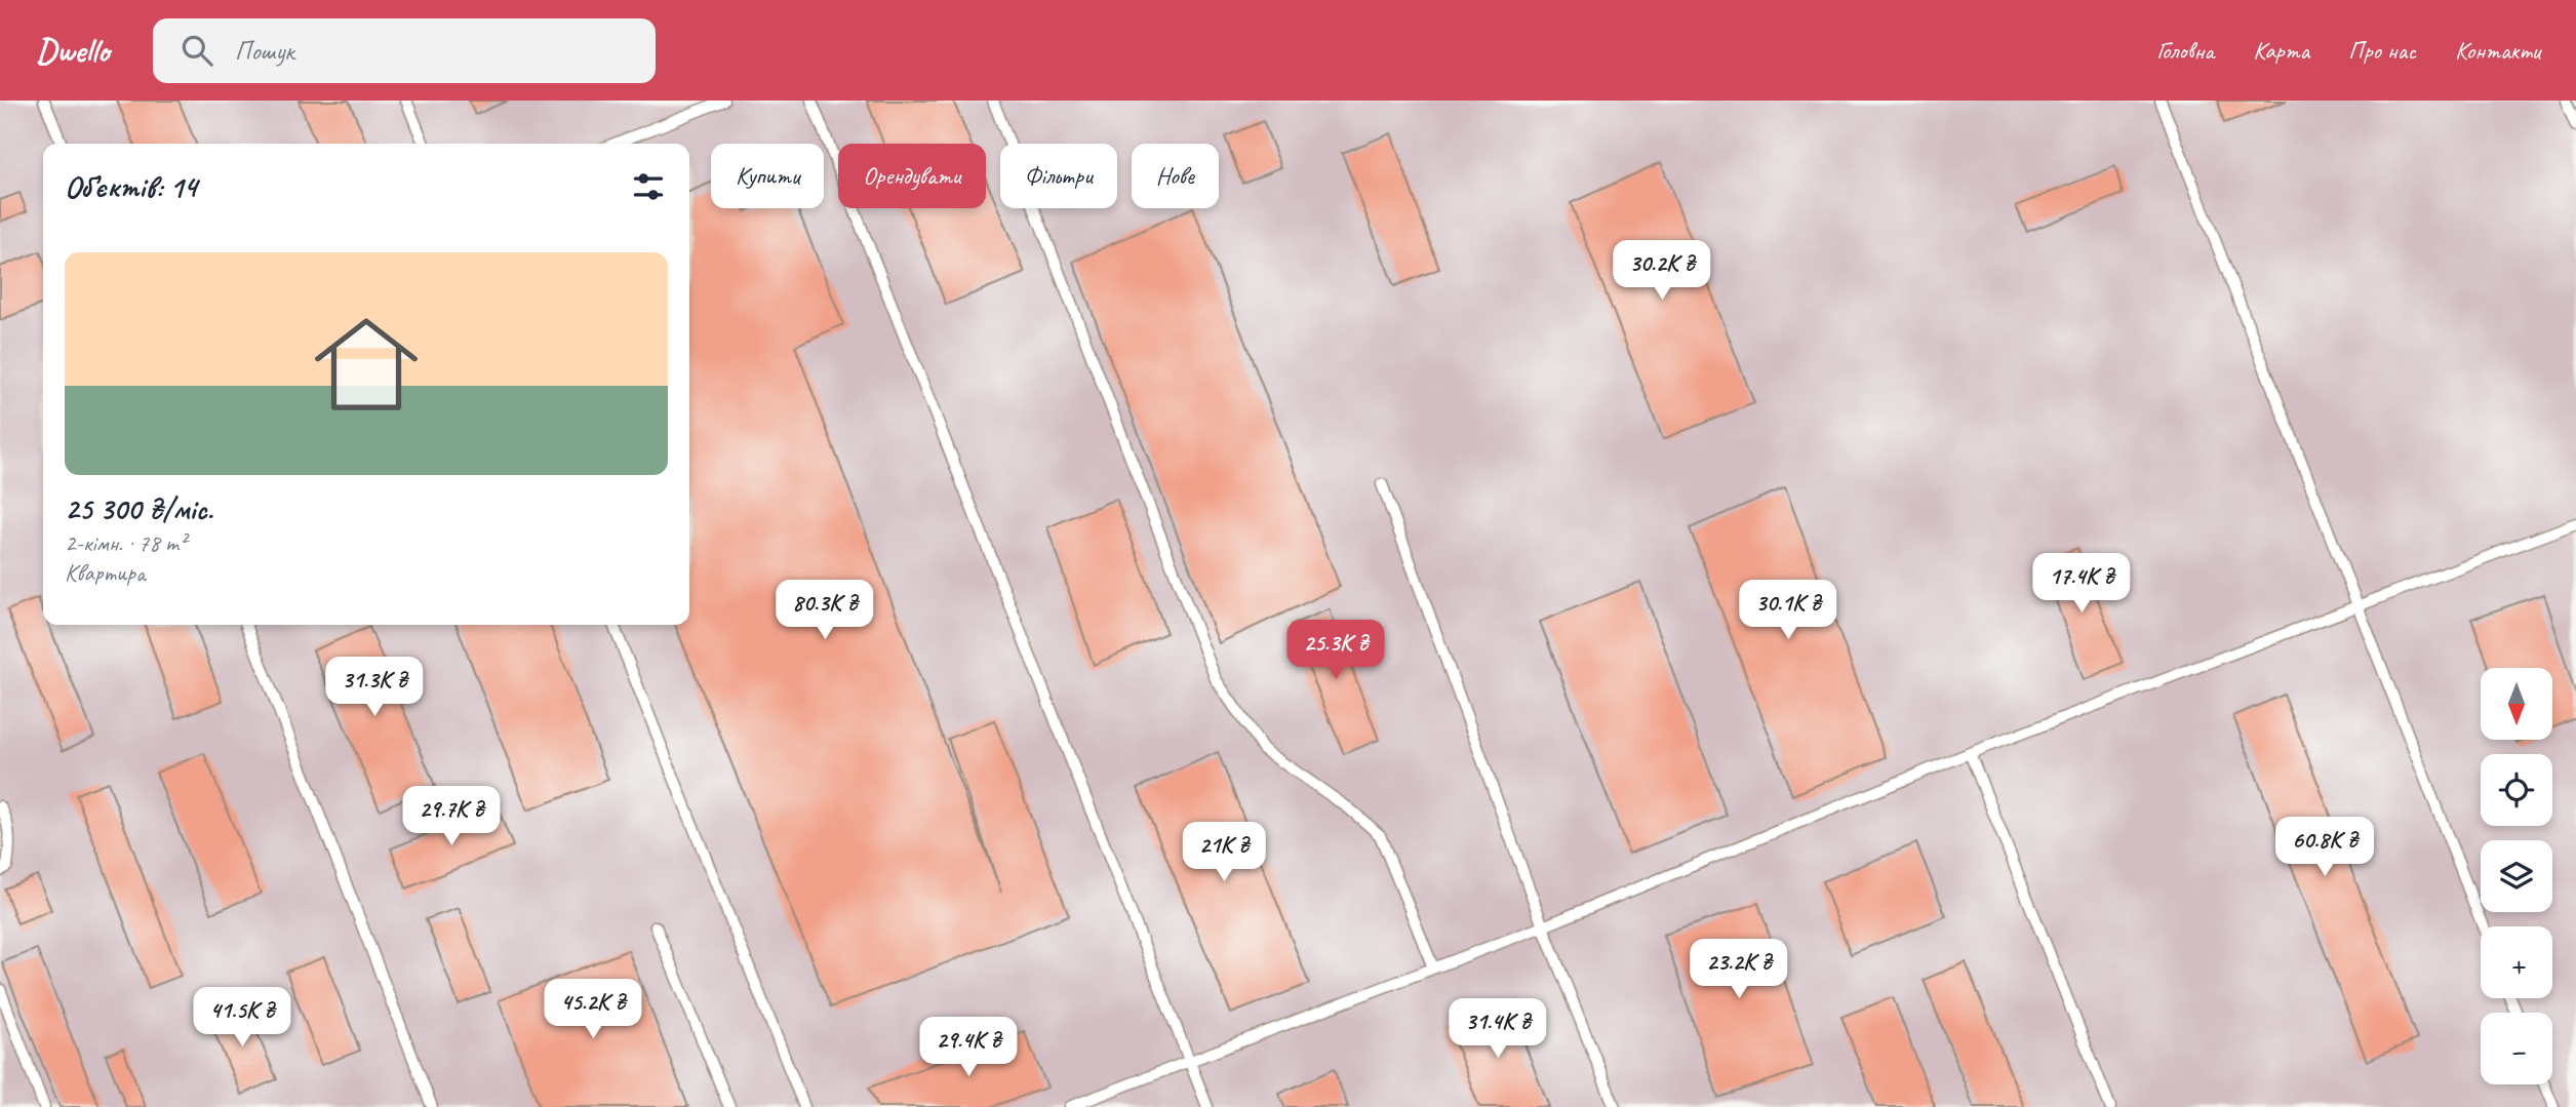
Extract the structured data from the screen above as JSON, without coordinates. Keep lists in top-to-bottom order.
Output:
{
  "north": "bottom",
  "page": {
    "header": "Dwello",
    "search": "Пошук",
    "nav": [
      "Головна",
      "Карта",
      "Про нас",
      "Контакти"
    ],
    "chip": [
      "Купити",
      "Орендувати",
      "Фільтри",
      "Нове"
    ],
    "heading": "Об’єктів: 14",
    "list": [
      {
        "name": "25 300 ₴/міс.",
        "note": "2-кімн. · 78 m² · Квартира"
      }
    ],
    "price": [
      "30.2K ₴",
      "17.4K ₴",
      "80.3K ₴",
      "30.1K ₴",
      "25.3K ₴",
      "31.3K ₴",
      "29.7K ₴",
      "60.8K ₴",
      "21K ₴",
      "23.2K ₴",
      "45.2K ₴",
      "41.5K ₴",
      "31.4K ₴",
      "29.4K ₴"
    ],
    "map_buttons": ["+", "−"]
  }
}
